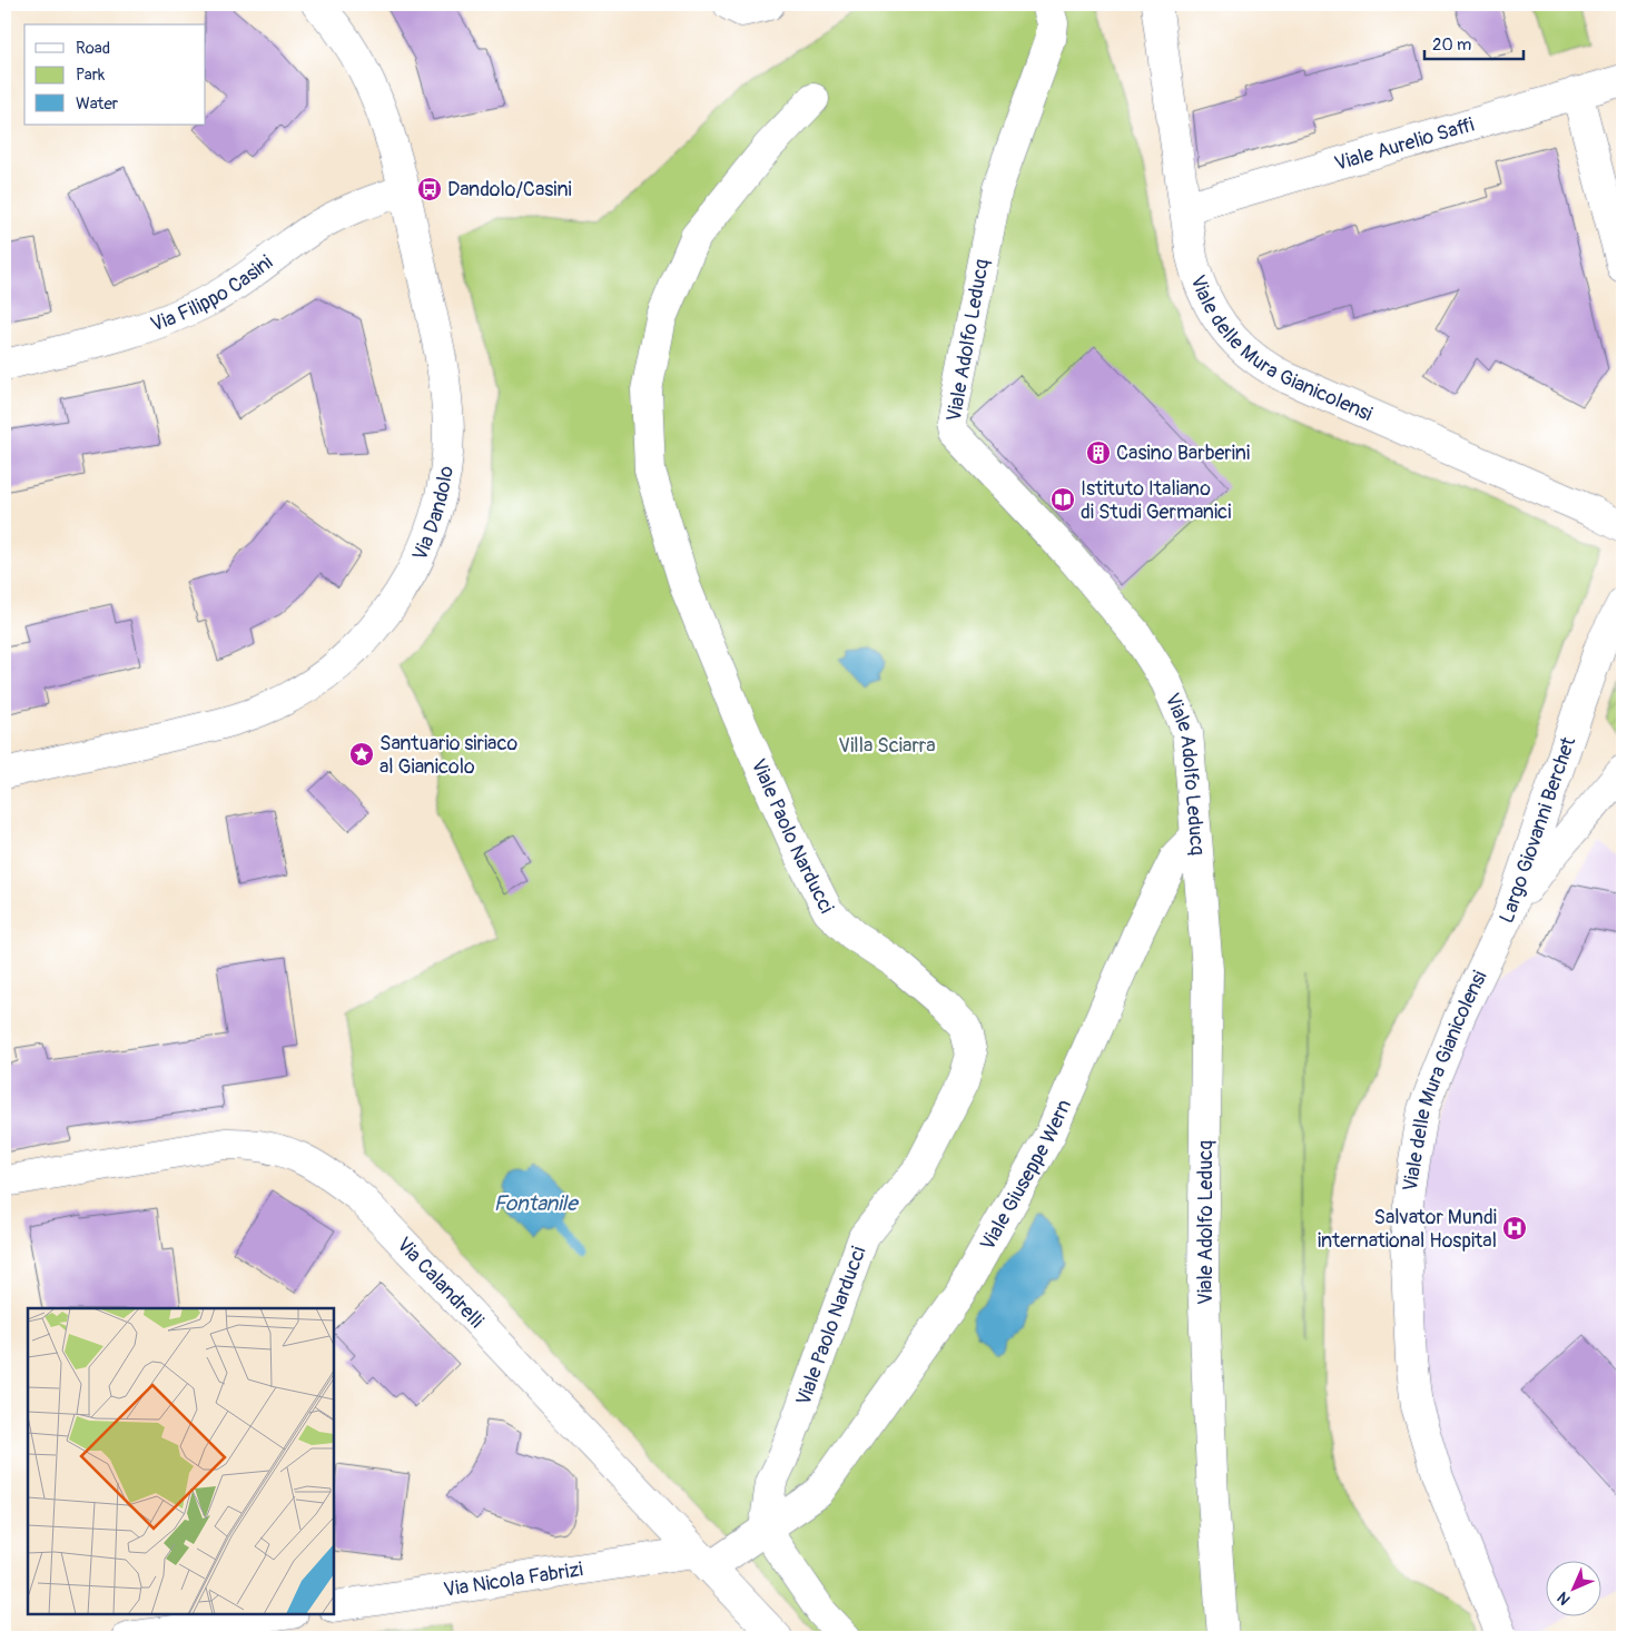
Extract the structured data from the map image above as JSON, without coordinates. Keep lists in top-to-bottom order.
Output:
{
  "streets": {
    "street": [
      "Viale Aurelio Saffi",
      "Via Filippo Casini",
      "Viale Adolfo Leducq",
      "Viale delle Mura Gianicolensi",
      "Via Dandolo",
      "Largo Giovanni Berchet",
      "Viale Paolo Narducci",
      "Viale Giuseppe Wern",
      "Via Calandrelli",
      "Via Nicola Fabrizi"
    ]
  },
  "crossings": [
    ["Viale Aurelio Saffi", "Viale delle Mura Gianicolensi"],
    ["Via Filippo Casini", "Via Dandolo"],
    ["Viale Adolfo Leducq", "Viale Giuseppe Wern"],
    ["Viale delle Mura Gianicolensi", "Largo Giovanni Berchet"],
    ["Viale Paolo Narducci", "Viale Giuseppe Wern"],
    ["Via Calandrelli", "Via Nicola Fabrizi"]
  ],
  "water": ["Fontanile"],
  "parks": ["Villa Sciarra"],
  "places": {
    "bus stop": ["Dandolo/Casini"],
    "building": ["Casino Barberini"],
    "library": ["Istituto Italiano di Studi Germanici"],
    "place": ["Santuario siriaco al Gianicolo"],
    "hospital": ["Salvator Mundi international Hospital"]
  },
  "legend": ["Road", "Park", "Water"],
  "scale_bar": "20 m",
  "north": "bottom left"
}
